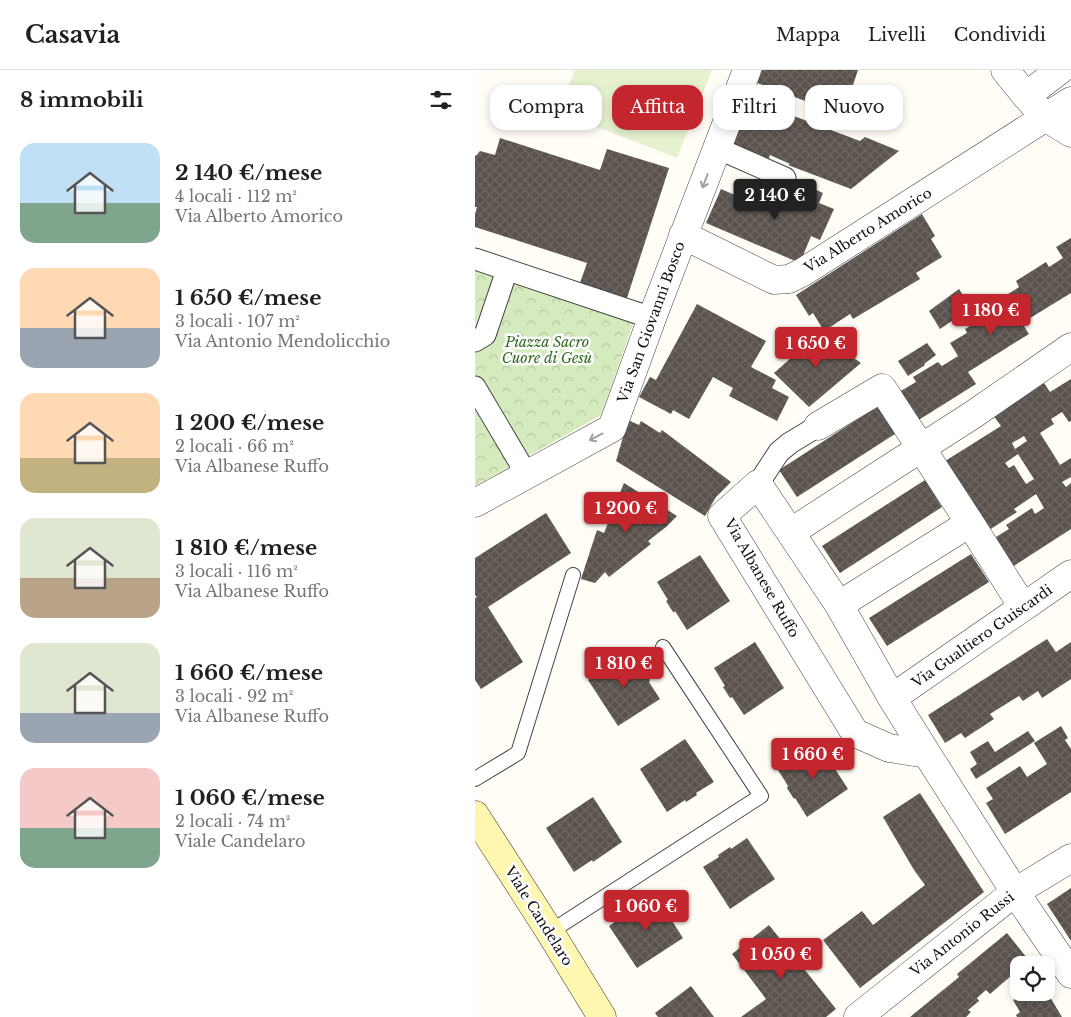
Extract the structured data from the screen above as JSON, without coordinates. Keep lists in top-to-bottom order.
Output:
{
  "streets": {
    "main road": ["Viale Candelaro"],
    "street": [
      "Via Alberto Amorico",
      "Via San Giovanni Bosco",
      "Via Albanese Ruffo",
      "Via Gualtiero Guiscardi",
      "Via Antonio Russi"
    ]
  },
  "crossings": [
    ["Via Alberto Amorico", "Via San Giovanni Bosco"]
  ],
  "parks": ["Piazza Sacro Cuore di Gesù"],
  "page": {
    "header": "Casavia",
    "nav": ["Mappa", "Livelli", "Condividi"],
    "heading": "8 immobili",
    "chip": [
      "Compra",
      "Affitta",
      "Filtri",
      "Nuovo"
    ],
    "list": [
      {
        "name": "2 140 €/mese",
        "note": "4 locali · 112 m² · Via Alberto Amorico"
      },
      {
        "name": "1 650 €/mese",
        "note": "3 locali · 107 m² · Via Antonio Mendolicchio"
      },
      {
        "name": "1 200 €/mese",
        "note": "2 locali · 66 m² · Via Albanese Ruffo"
      },
      {
        "name": "1 810 €/mese",
        "note": "3 locali · 116 m² · Via Albanese Ruffo"
      },
      {
        "name": "1 660 €/mese",
        "note": "3 locali · 92 m² · Via Albanese Ruffo"
      },
      {
        "name": "1 060 €/mese",
        "note": "2 locali · 74 m² · Viale Candelaro"
      }
    ],
    "price": [
      "2 140 €",
      "1 180 €",
      "1 650 €",
      "1 200 €",
      "1 810 €",
      "1 660 €",
      "1 060 €",
      "1 050 €"
    ]
  }
}
